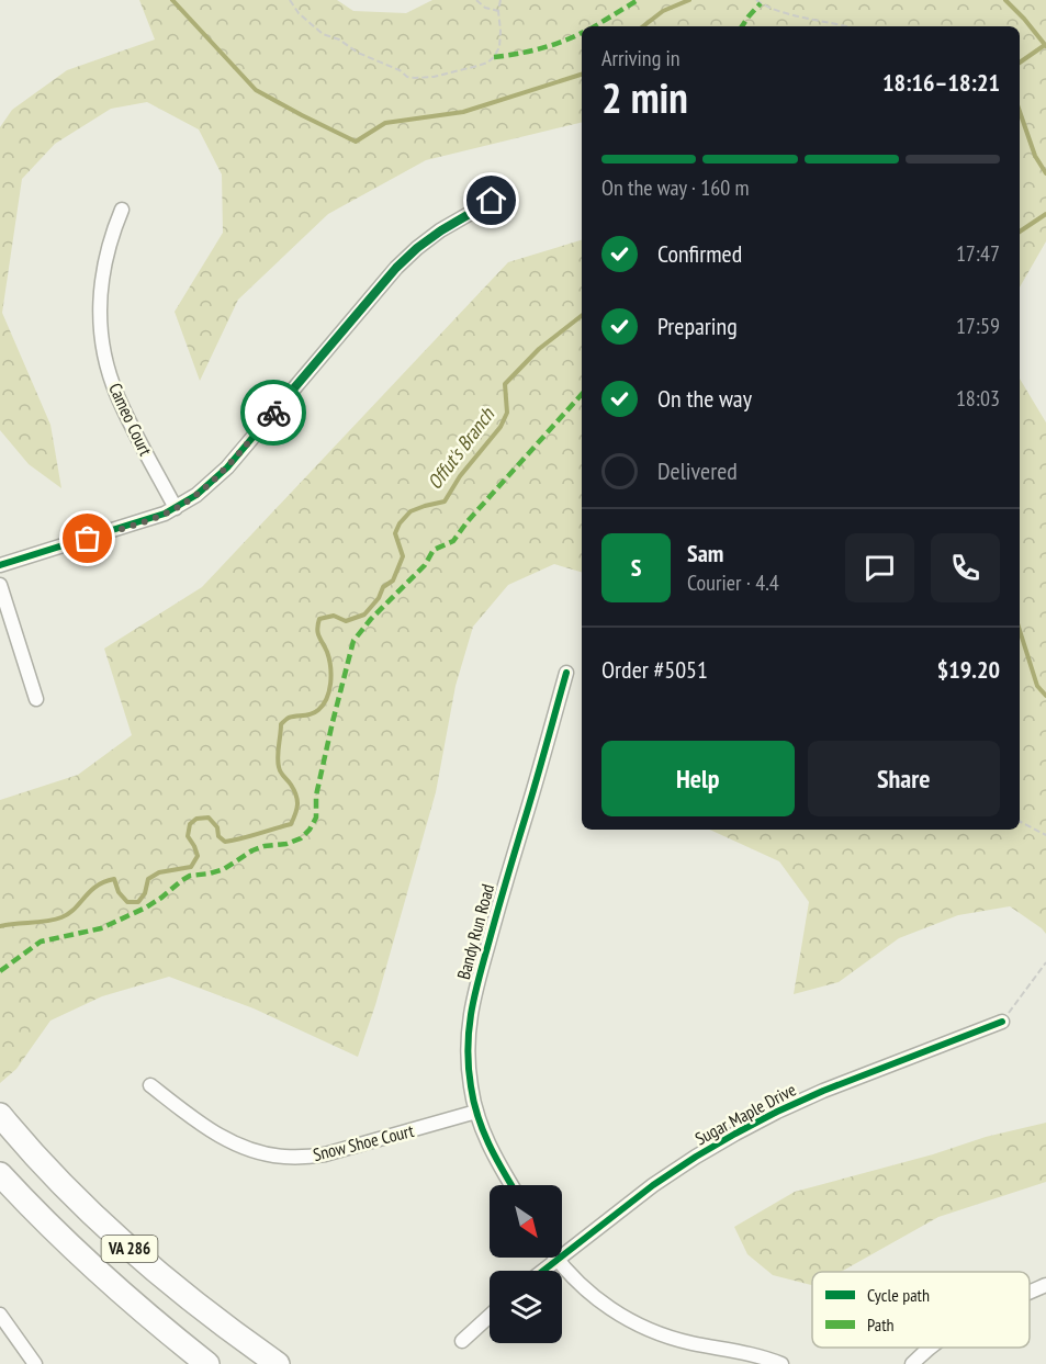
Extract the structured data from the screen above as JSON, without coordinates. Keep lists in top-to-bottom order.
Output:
{
  "streets": {
    "highway": ["VA 286"],
    "street": [
      "Cameo Court",
      "Bandy Run Road",
      "Sugar Maple Drive",
      "Snow Shoe Court"
    ]
  },
  "crossings": [
    ["Bandy Run Road", "Snow Shoe Court"]
  ],
  "water": ["Offut's Branch"],
  "legend": ["Cycle path", "Path"],
  "north": "bottom right",
  "page": {
    "heading": ["2 min", "Arriving in", "18:16–18:21"],
    "panel": [
      "Sam",
      "Courier · 4.4",
      "Order #5051",
      "$19.20"
    ],
    "bar": "On the way · 160 m",
    "list": [
      ["Confirmed", "17:47"],
      ["Preparing", "17:59"],
      ["On the way", "18:03"],
      "Delivered"
    ],
    "round": "S",
    "buttons": ["Help", "Share"]
  }
}
